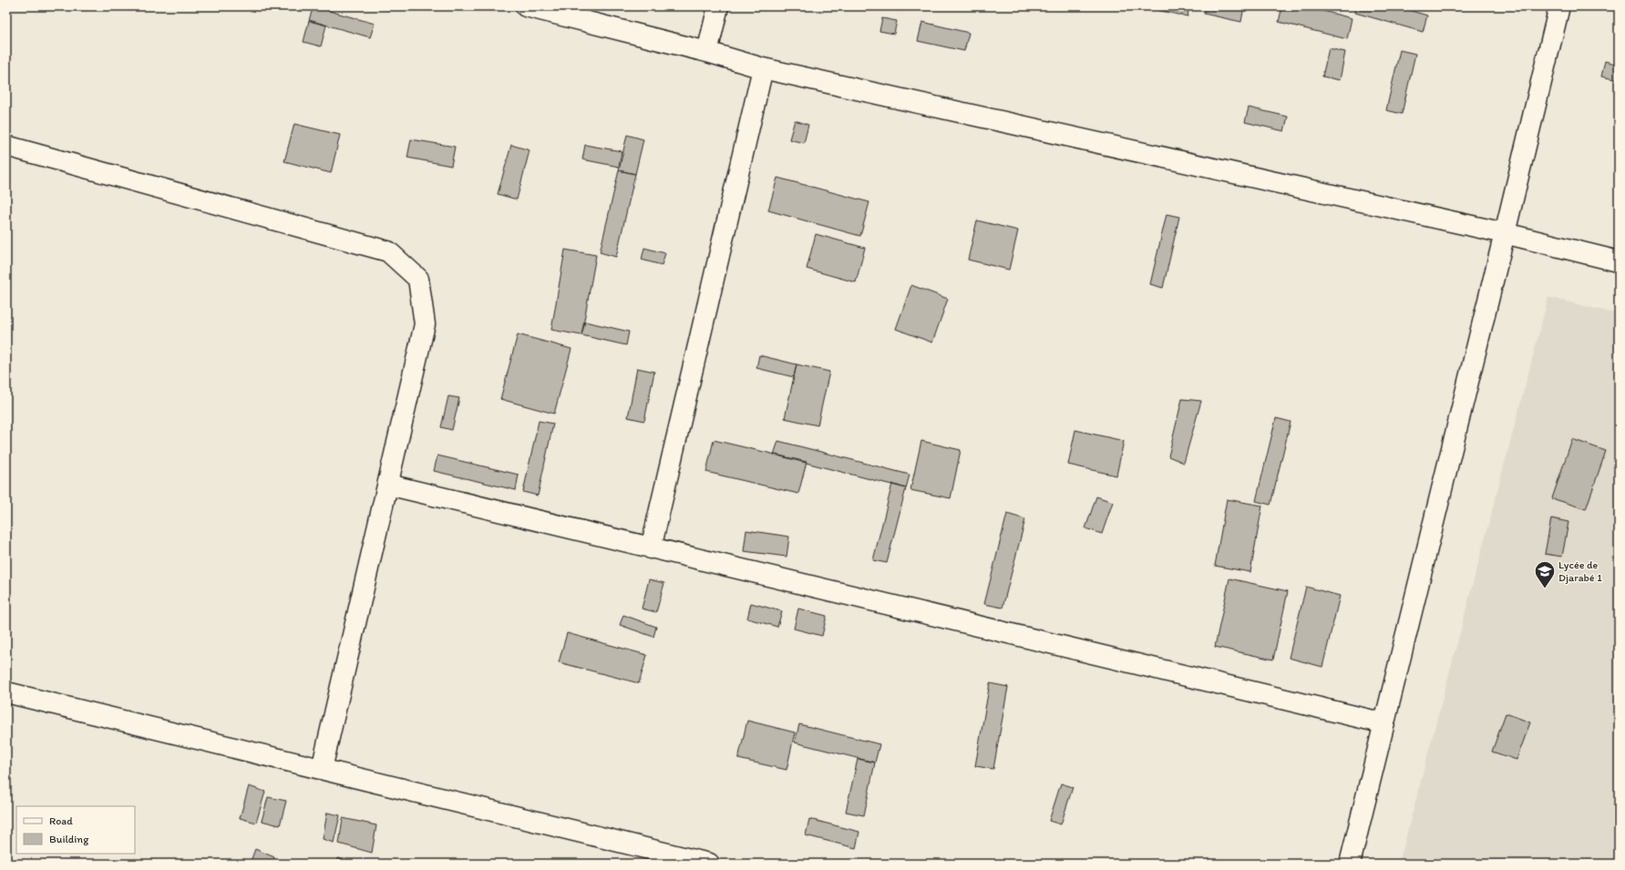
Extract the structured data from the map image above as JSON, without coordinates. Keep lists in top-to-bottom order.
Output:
{
  "places": {
    "school or university": ["Lycée de Djarabé 1"]
  },
  "legend": ["Road", "Building"]
}
